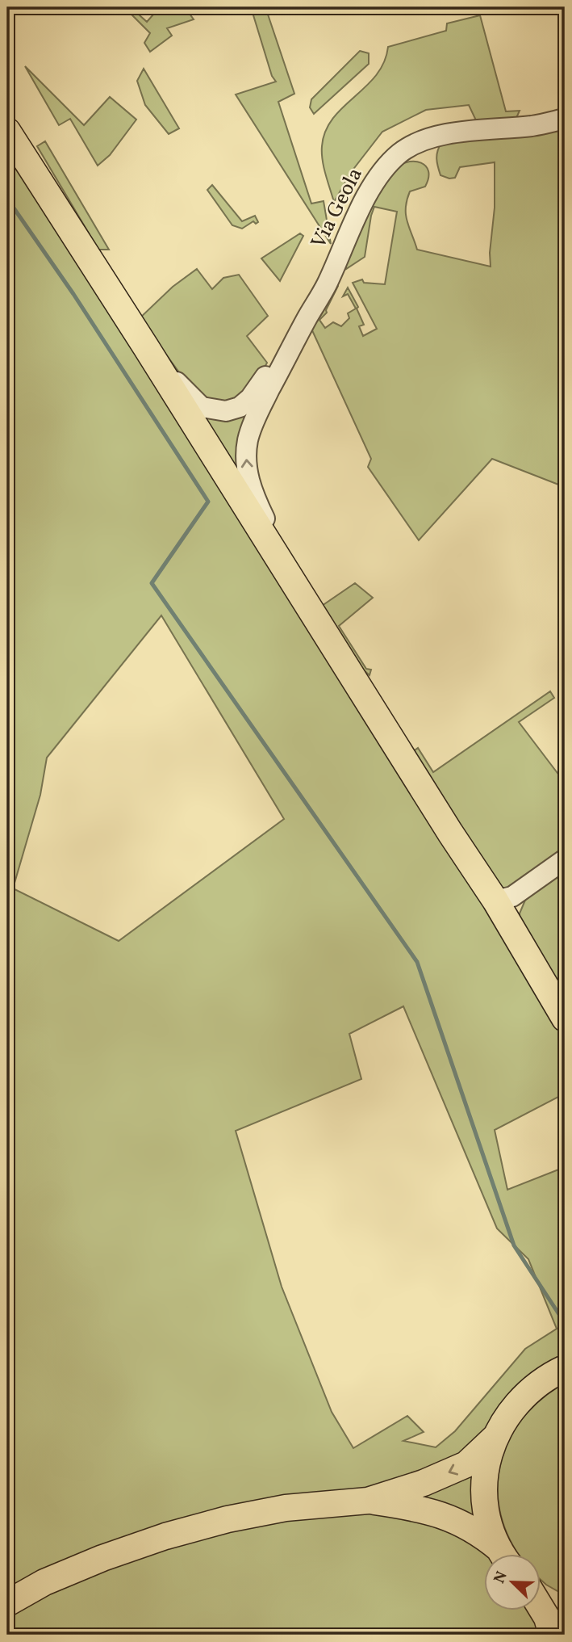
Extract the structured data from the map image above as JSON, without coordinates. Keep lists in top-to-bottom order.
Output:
{
  "streets": {
    "street": ["Via Geola"]
  },
  "north": "top left"
}
